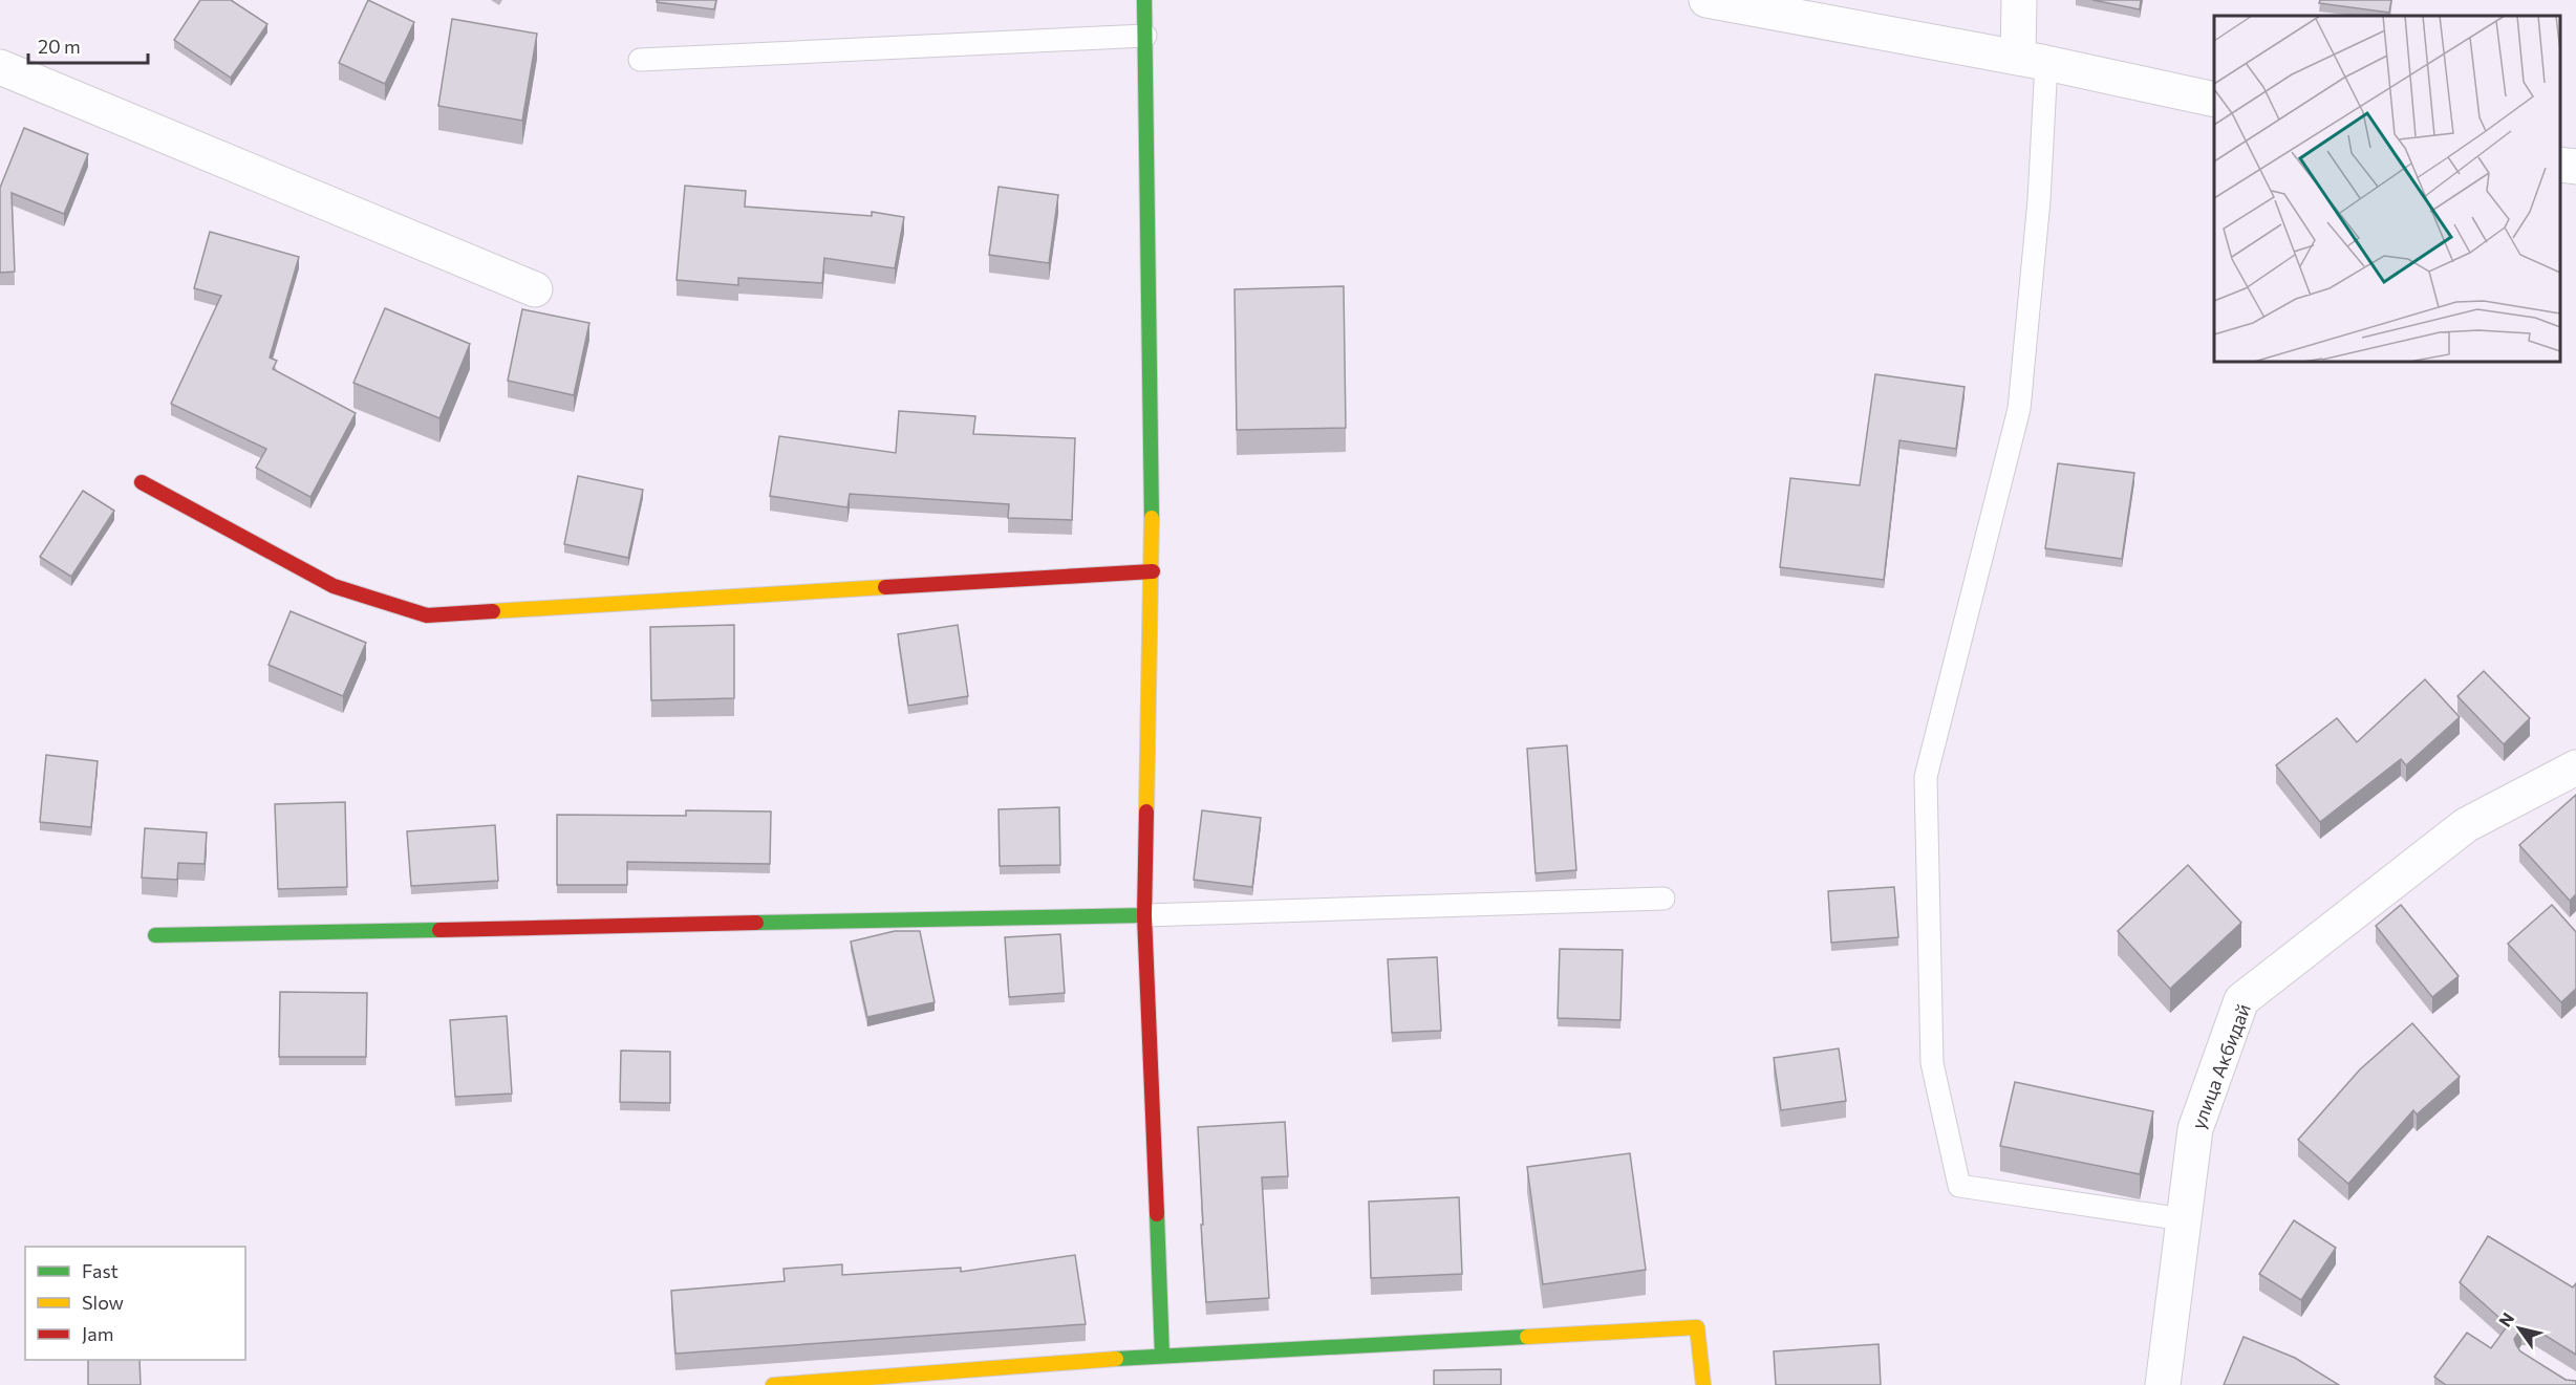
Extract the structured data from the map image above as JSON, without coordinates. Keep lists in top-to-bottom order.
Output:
{
  "streets": {
    "street": ["улица Акбидай"]
  },
  "legend": ["Fast", "Slow", "Jam"],
  "scale_bar": "20 m",
  "north": "top left"
}
